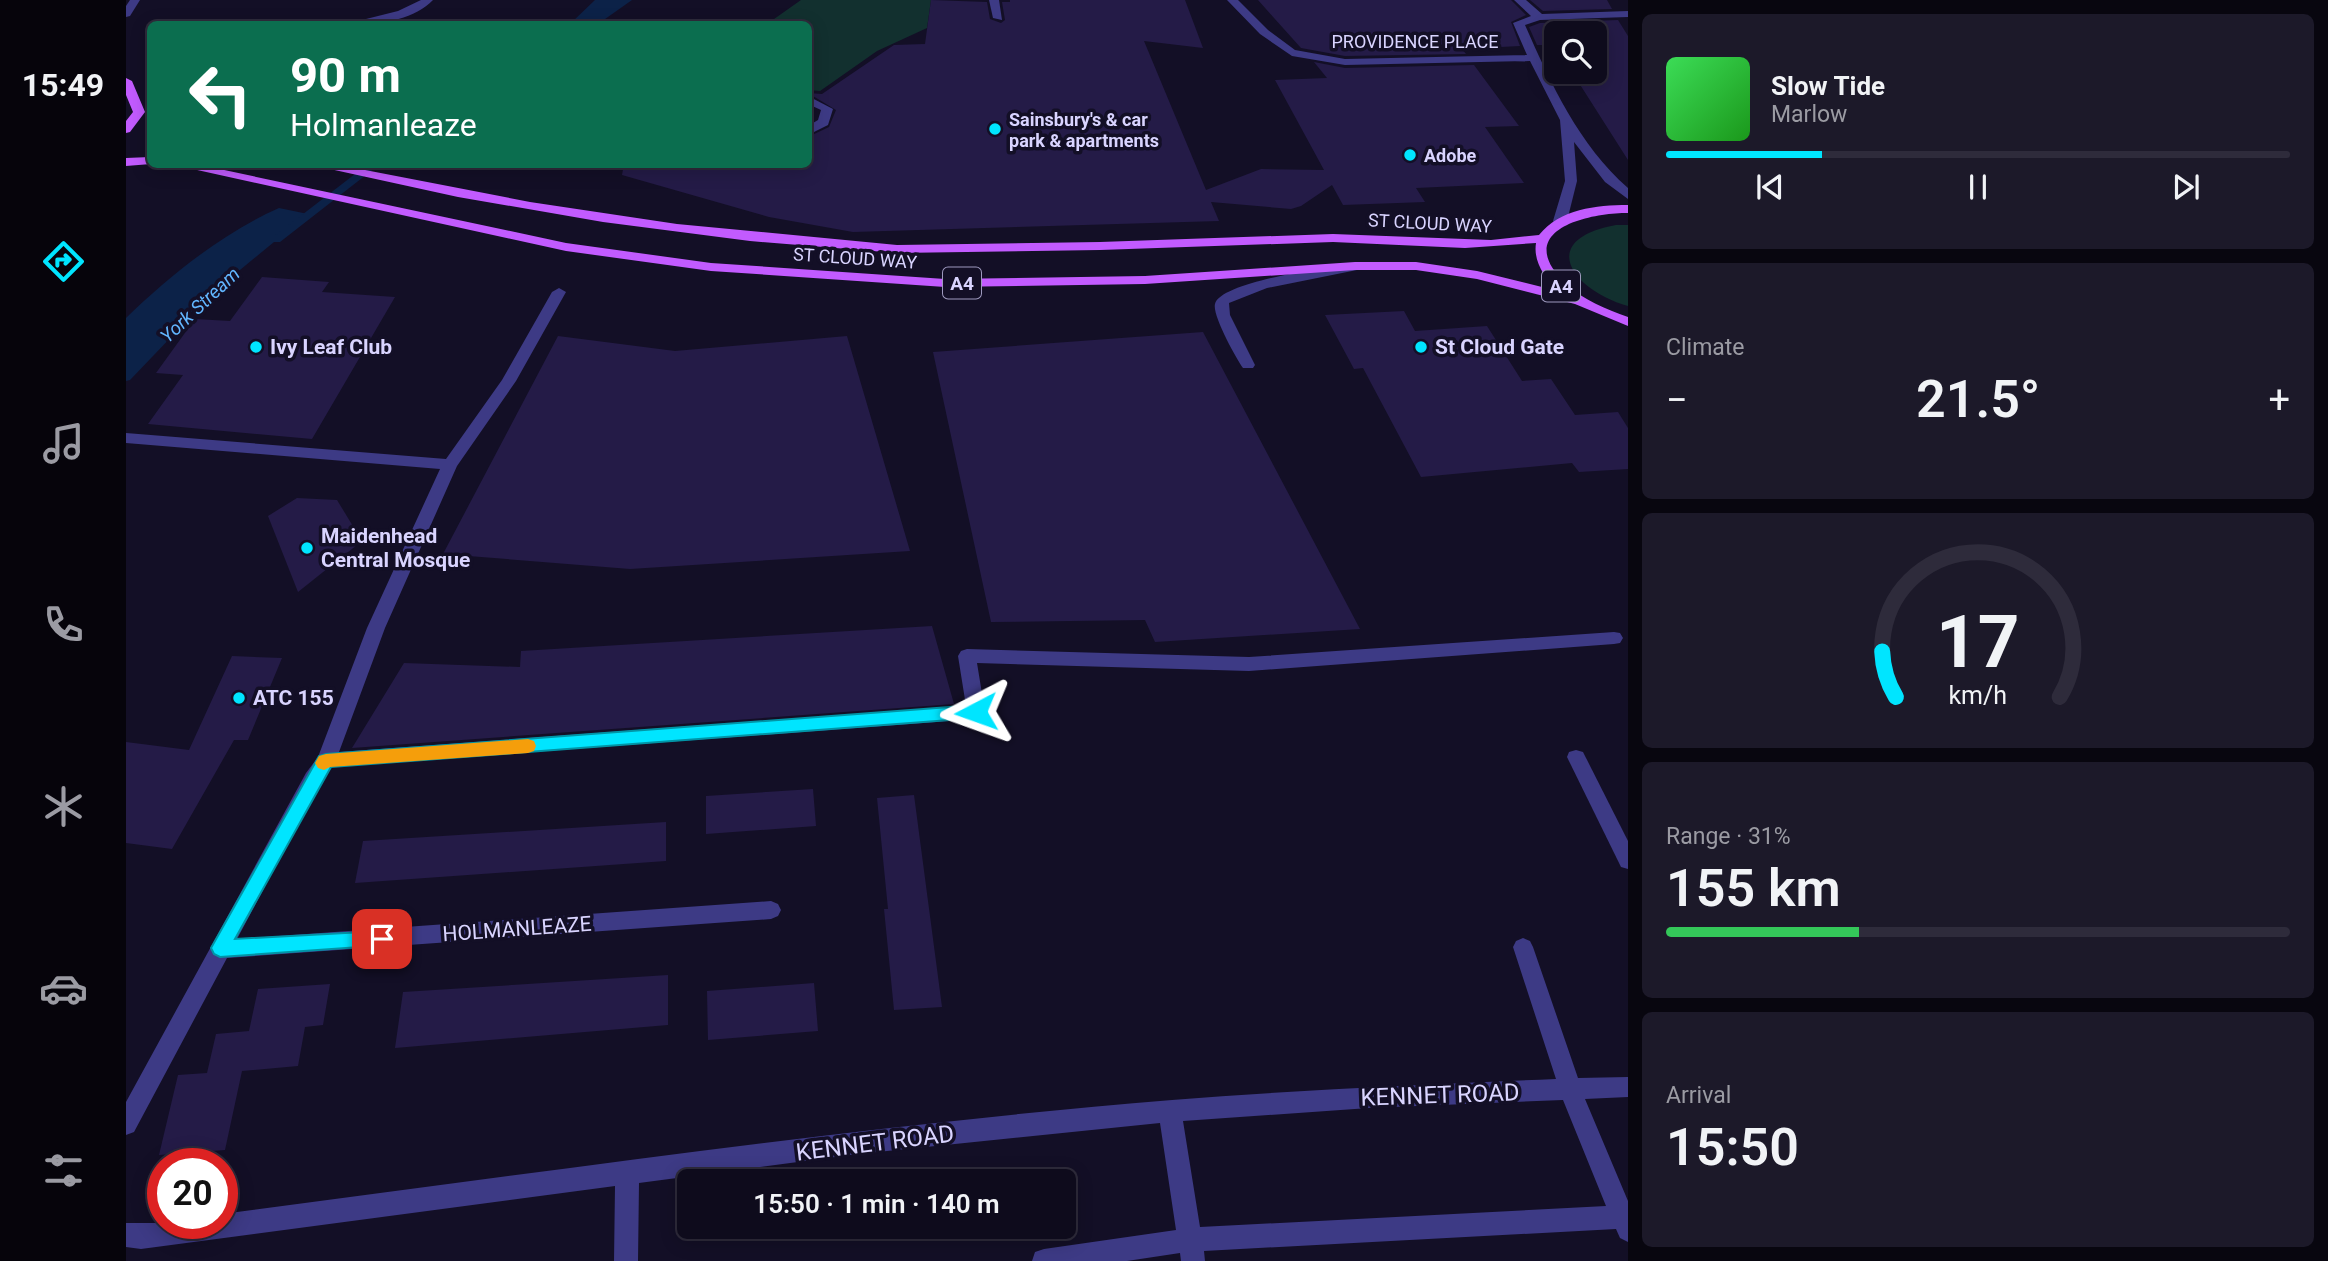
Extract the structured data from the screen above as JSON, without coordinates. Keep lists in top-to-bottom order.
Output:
{
  "streets": {
    "main road": ["ST CLOUD WAY", "A4"],
    "street": ["PROVIDENCE PLACE", "HOLMANLEAZE", "KENNET ROAD"]
  },
  "crossings": [
    ["ST CLOUD WAY", "A4"]
  ],
  "water": ["York Stream"],
  "places": [
    "Sainsbury's & car park & apartments",
    "Adobe",
    "Ivy Leaf Club",
    "St Cloud Gate",
    "Maidenhead Central Mosque",
    "ATC 155"
  ],
  "page": {
    "tabs": "15:49",
    "turn": ["90 m", "Holmanleaze"],
    "song": ["Slow Tide", "Marlow"],
    "tile": [
      "Climate",
      ["Range · 31%", "155 km"],
      ["Arrival", "15:50"]
    ],
    "heat": ["−", "21.5°", "+"],
    "limit": "20",
    "trip": "15:50 · 1 min · 140 m",
    "gauge": ["17", "km/h"]
  }
}
